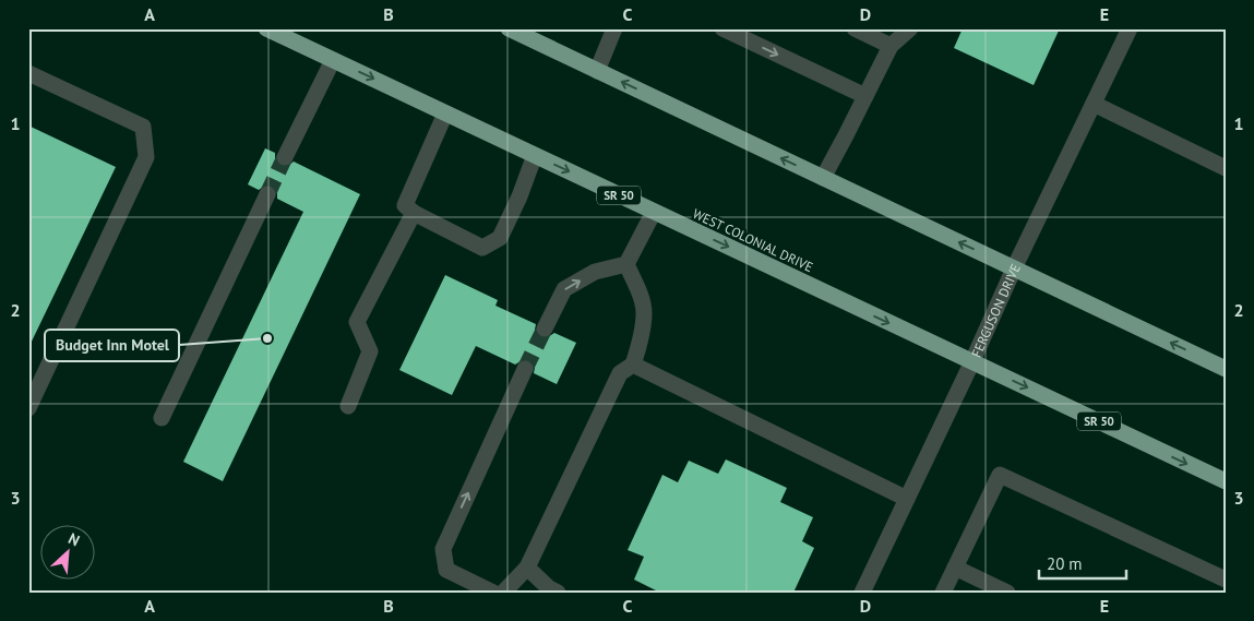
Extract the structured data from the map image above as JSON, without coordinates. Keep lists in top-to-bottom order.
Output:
{
  "streets": {
    "highway": ["SR 50", "WEST COLONIAL DRIVE"],
    "street": ["FERGUSON DRIVE"]
  },
  "crossings": [
    ["WEST COLONIAL DRIVE", "FERGUSON DRIVE"]
  ],
  "places": ["Budget Inn Motel"],
  "scale_bar": "20 m",
  "north": "top right",
  "grid": {
    "columns": [
      "A",
      "B",
      "C",
      "D",
      "E"
    ],
    "rows": ["1", "2", "3"]
  }
}
